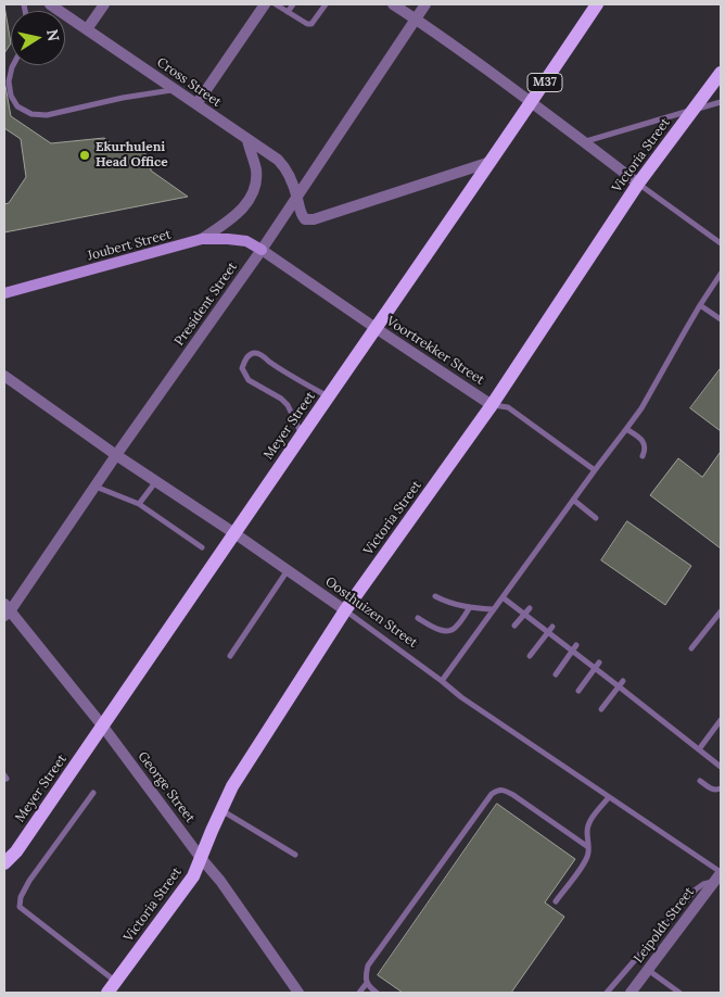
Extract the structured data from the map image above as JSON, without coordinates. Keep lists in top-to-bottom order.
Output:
{
  "streets": {
    "main road": [
      "M37",
      "Victoria Street",
      "Joubert Street",
      "Meyer Street"
    ],
    "street": [
      "Cross Street",
      "President Street",
      "Voortrekker Street",
      "Oosthuizen Street",
      "George Street",
      "Leipoldt Street"
    ]
  },
  "crossings": [
    ["Cross Street", "President Street"],
    ["Victoria Street", "Voortrekker Street"],
    ["Victoria Street", "Oosthuizen Street"],
    ["Victoria Street", "George Street"],
    ["Joubert Street", "President Street"],
    ["Joubert Street", "Voortrekker Street"],
    ["President Street", "Voortrekker Street"],
    ["President Street", "Oosthuizen Street"],
    ["President Street", "George Street"],
    ["Voortrekker Street", "Meyer Street"],
    ["Meyer Street", "Oosthuizen Street"],
    ["Meyer Street", "George Street"],
    ["Oosthuizen Street", "Leipoldt Street"]
  ],
  "places": ["Ekurhuleni Head Office"],
  "north": "right"
}
